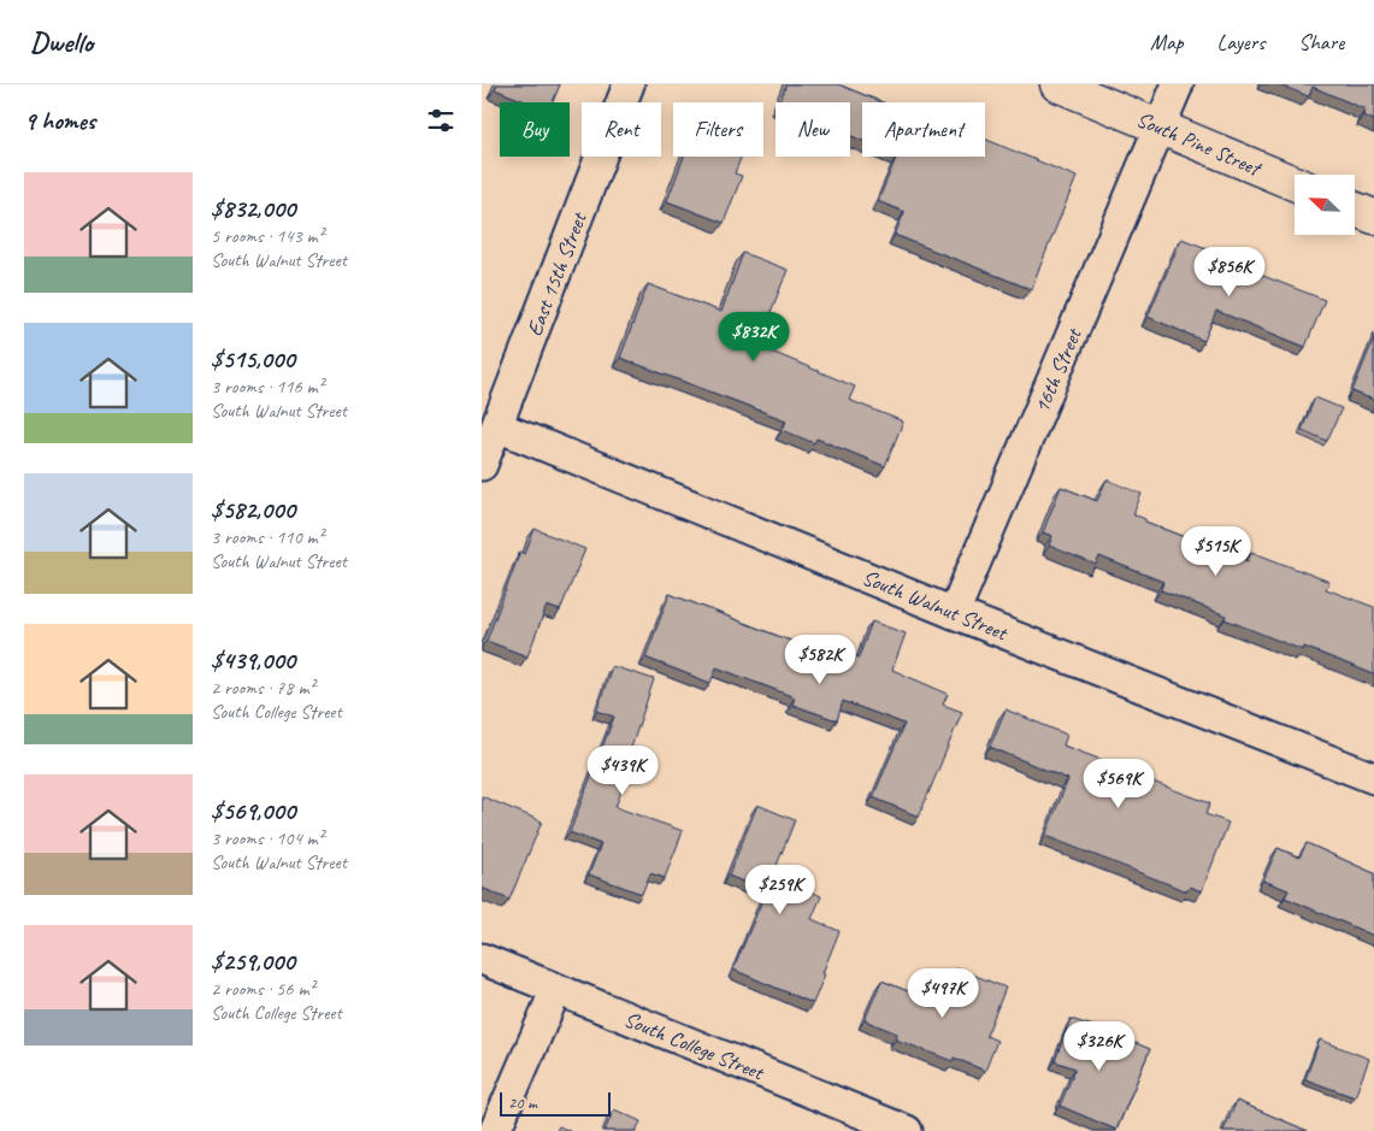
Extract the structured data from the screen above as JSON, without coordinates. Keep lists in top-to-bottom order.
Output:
{
  "streets": {
    "street": [
      "South Pine Street",
      "East 15th Street",
      "16th Street",
      "South Walnut Street",
      "South College Street"
    ]
  },
  "crossings": [
    ["South Pine Street", "16th Street"],
    ["East 15th Street", "South Walnut Street"],
    ["16th Street", "South Walnut Street"]
  ],
  "scale_bar": "20 m",
  "north": "top left",
  "page": {
    "header": "Dwello",
    "nav": ["Map", "Layers", "Share"],
    "heading": "9 homes",
    "chip": [
      "Buy",
      "Rent",
      "Filters",
      "New",
      "Apartment"
    ],
    "list": [
      {
        "name": "$832,000",
        "note": "5 rooms · 143 m² · South Walnut Street"
      },
      {
        "name": "$515,000",
        "note": "3 rooms · 116 m² · South Walnut Street"
      },
      {
        "name": "$582,000",
        "note": "3 rooms · 110 m² · South Walnut Street"
      },
      {
        "name": "$439,000",
        "note": "2 rooms · 78 m² · South College Street"
      },
      {
        "name": "$569,000",
        "note": "3 rooms · 104 m² · South Walnut Street"
      },
      {
        "name": "$259,000",
        "note": "2 rooms · 56 m² · South College Street"
      }
    ],
    "price": [
      "$856K",
      "$832K",
      "$515K",
      "$582K",
      "$439K",
      "$569K",
      "$259K",
      "$497K",
      "$326K"
    ],
    "scale": "20 m"
  }
}
